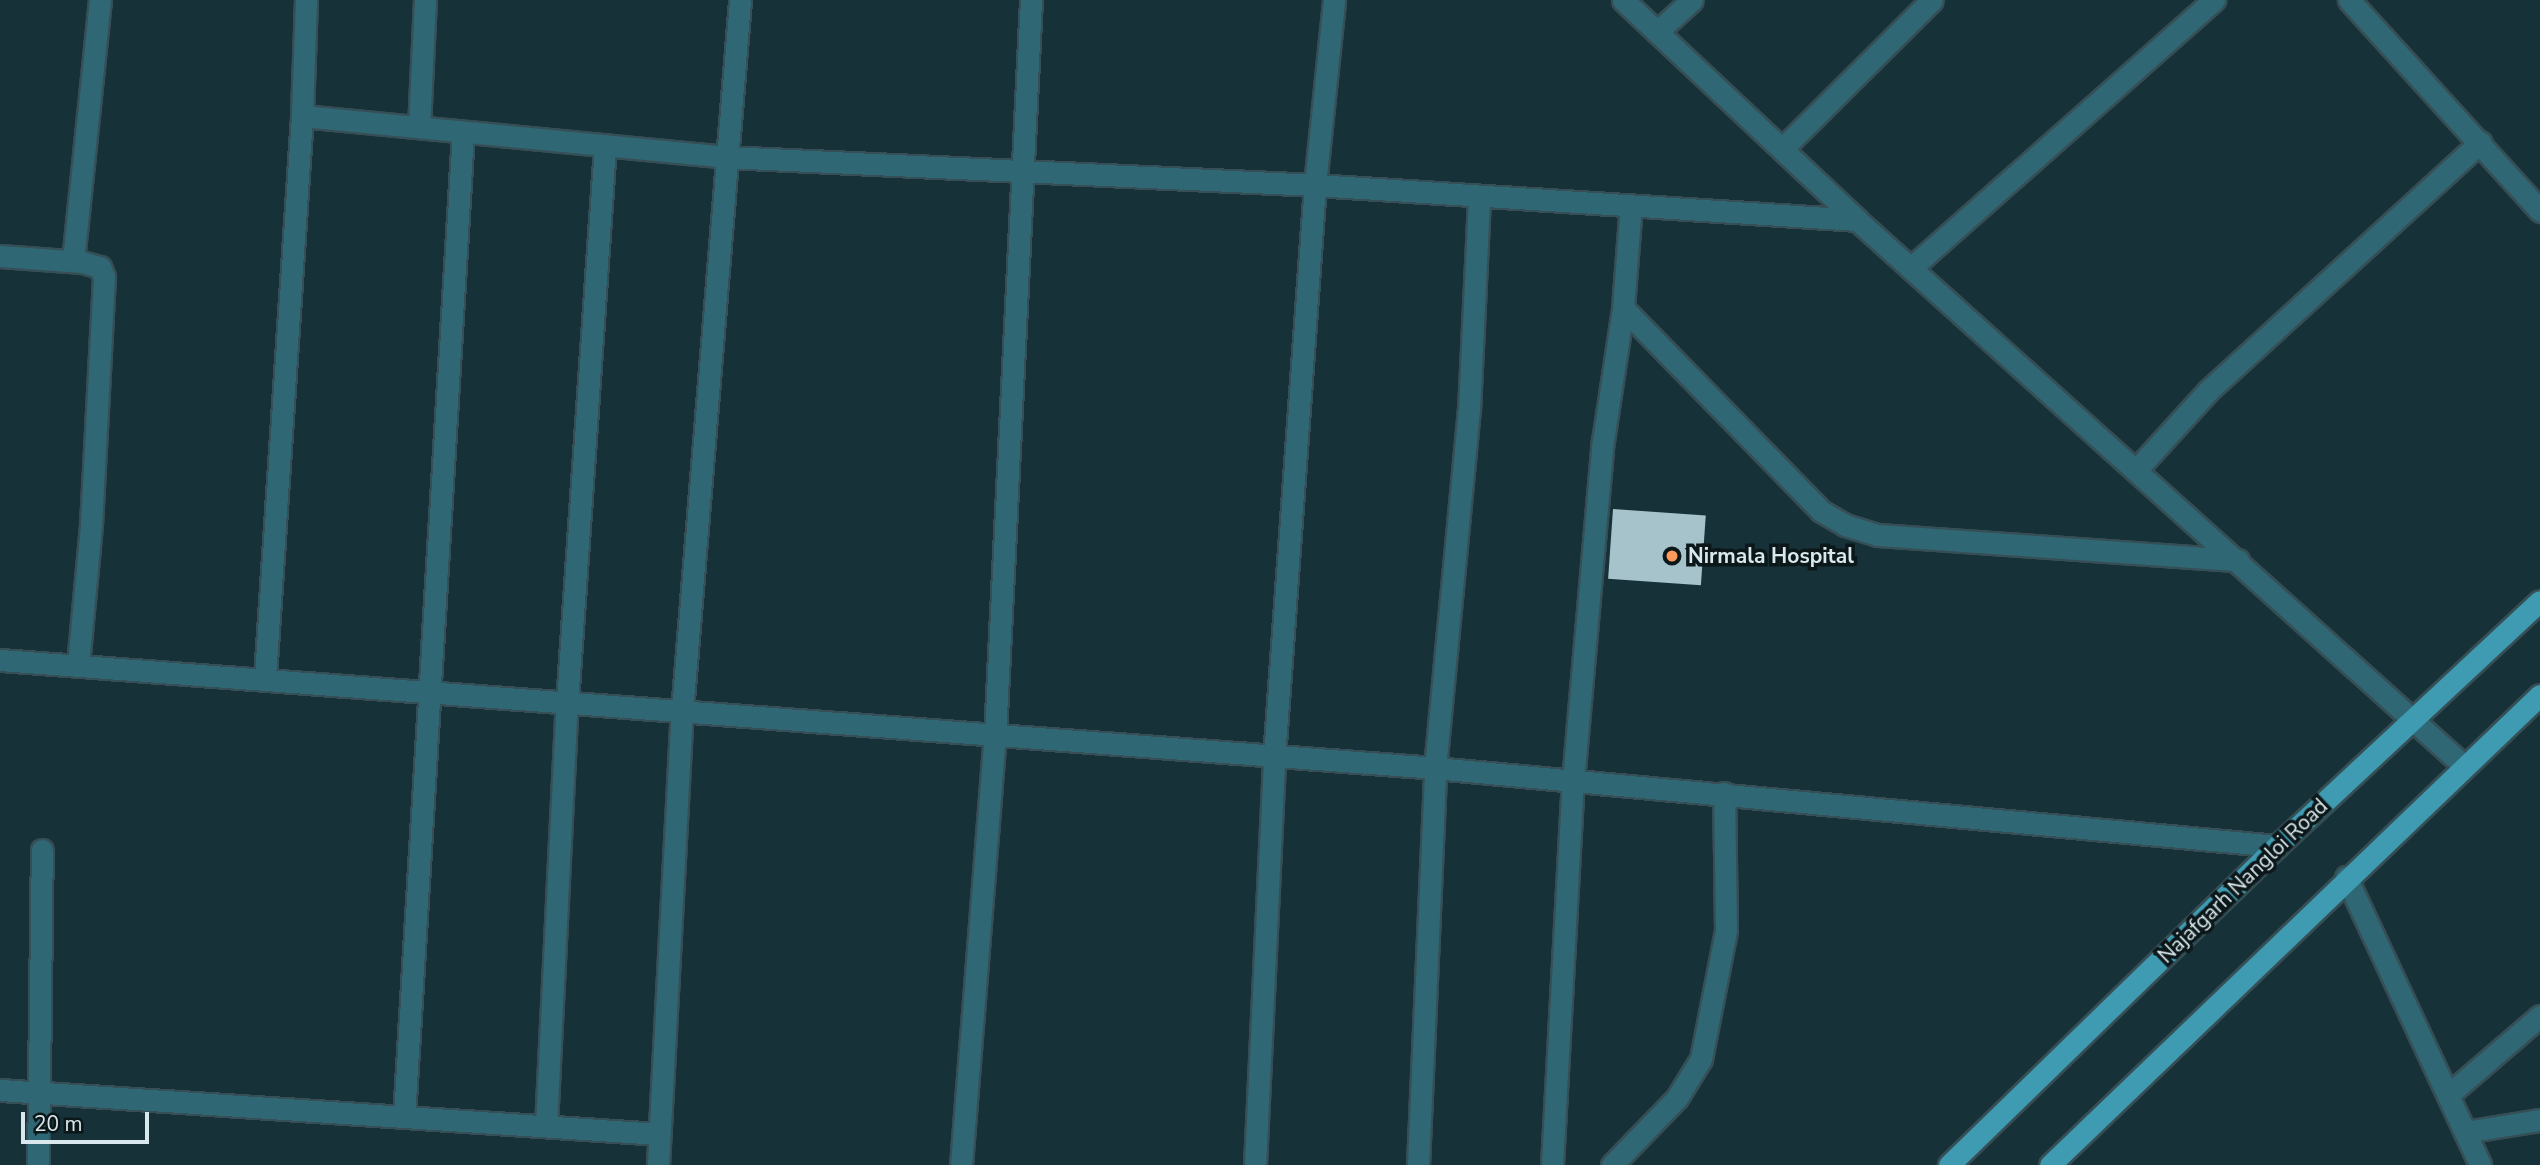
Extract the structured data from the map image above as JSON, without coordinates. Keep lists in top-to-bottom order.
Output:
{
  "streets": {
    "main road": ["Najafgarh Nangloi Road"]
  },
  "places": ["Nirmala Hospital"],
  "scale_bar": "20 m"
}
